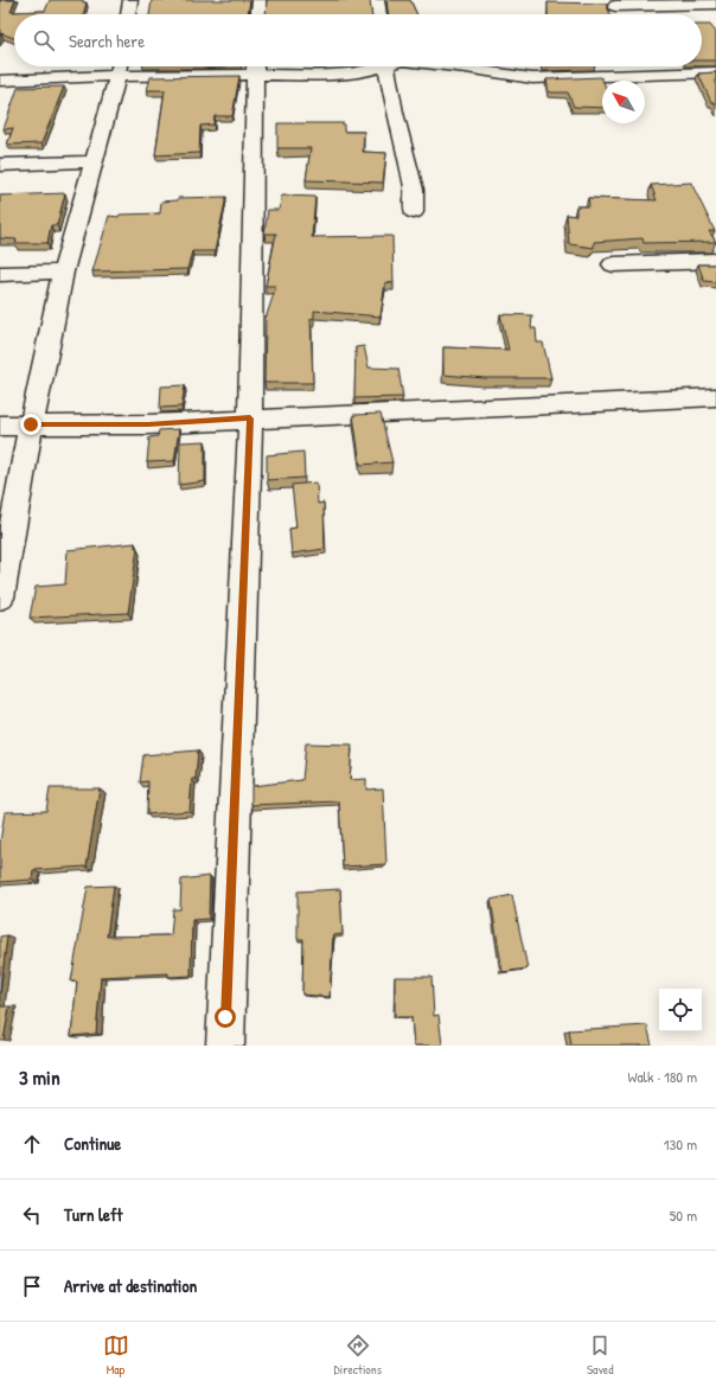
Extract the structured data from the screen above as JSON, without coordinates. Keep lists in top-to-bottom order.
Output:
{
  "north": "top left",
  "page": {
    "search": "Search here",
    "heading": ["3 min", "Walk · 180 m"],
    "list": [
      ["Continue", "130 m"],
      ["Turn left", "50 m"],
      "Arrive at destination"
    ],
    "nav": ["Map", "Directions", "Saved"]
  }
}
